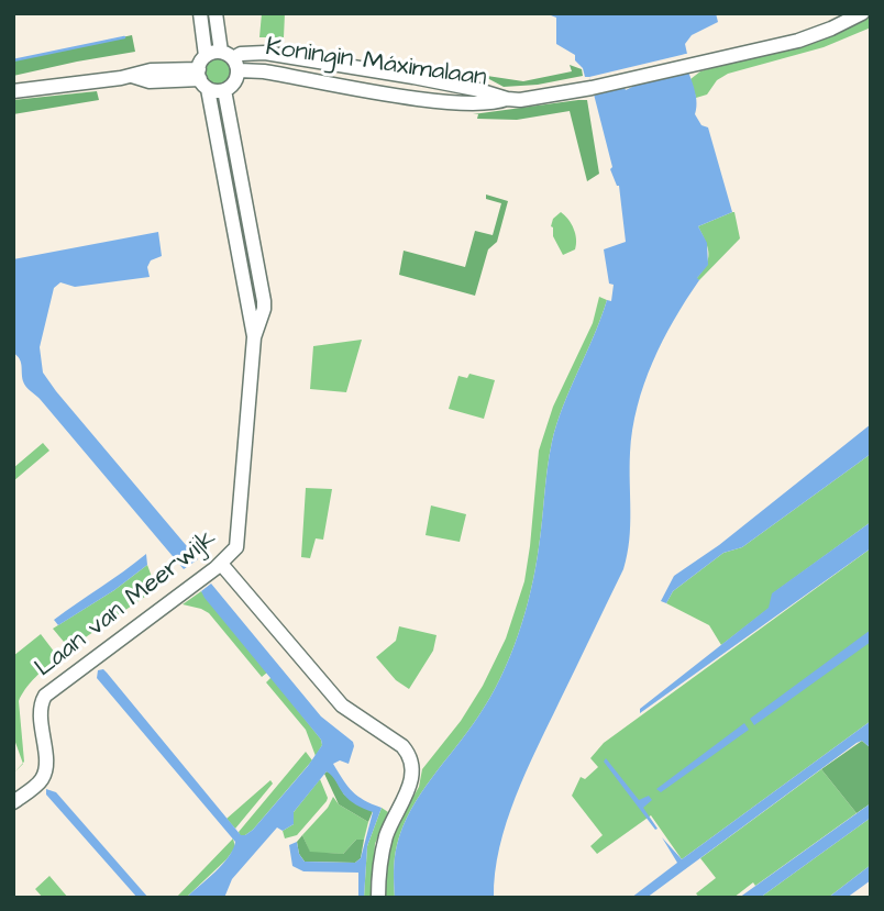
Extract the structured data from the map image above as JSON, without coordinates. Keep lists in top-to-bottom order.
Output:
{
  "streets": {
    "street": ["Koningin Máximalaan", "Laan van Meerwijk"]
  }
}
